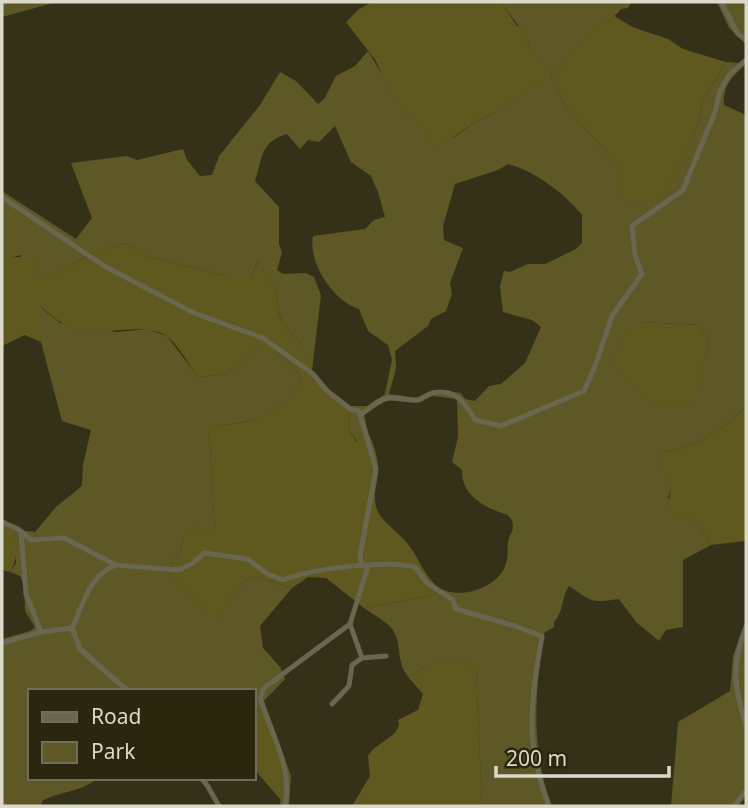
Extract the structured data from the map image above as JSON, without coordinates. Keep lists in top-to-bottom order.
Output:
{
  "legend": ["Road", "Park"],
  "scale_bar": "200 m"
}
